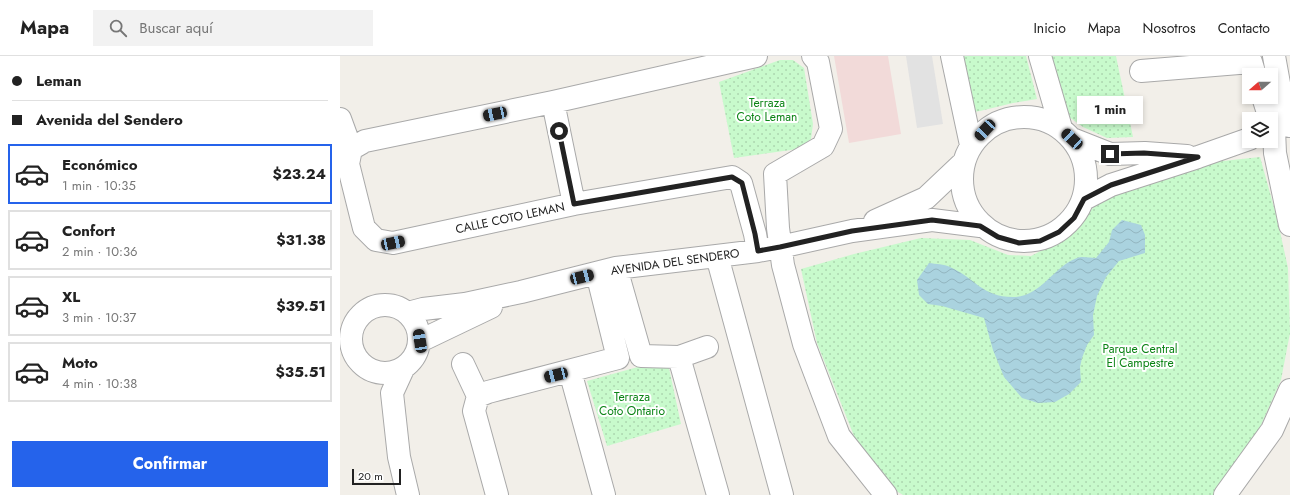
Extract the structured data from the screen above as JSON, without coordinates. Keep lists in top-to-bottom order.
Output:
{
  "streets": {
    "street": ["CALLE COTO LEMAN", "AVENIDA DEL SENDERO"]
  },
  "crossings": [
    ["CALLE COTO LEMAN", "AVENIDA DEL SENDERO"]
  ],
  "parks": ["Terraza Coto Leman", "Parque Central El Campestre", "Terraza Coto Ontario"],
  "scale_bar": "20 m",
  "north": "left",
  "page": {
    "header": "Mapa",
    "search": "Buscar aquí",
    "nav": [
      "Inicio",
      "Mapa",
      "Nosotros",
      "Contacto"
    ],
    "banner": ["Leman", "Avenida del Sendero"],
    "bubble": "1 min",
    "list": [
      {
        "name": "Económico",
        "note": "1 min · 10:35",
        "value": "$23.24"
      },
      {
        "name": "Confort",
        "note": "2 min · 10:36",
        "value": "$31.38"
      },
      {
        "name": "XL",
        "note": "3 min · 10:37",
        "value": "$39.51"
      },
      {
        "name": "Moto",
        "note": "4 min · 10:38",
        "value": "$35.51"
      }
    ],
    "buttons": "Confirmar",
    "scale": "20 m"
  }
}
